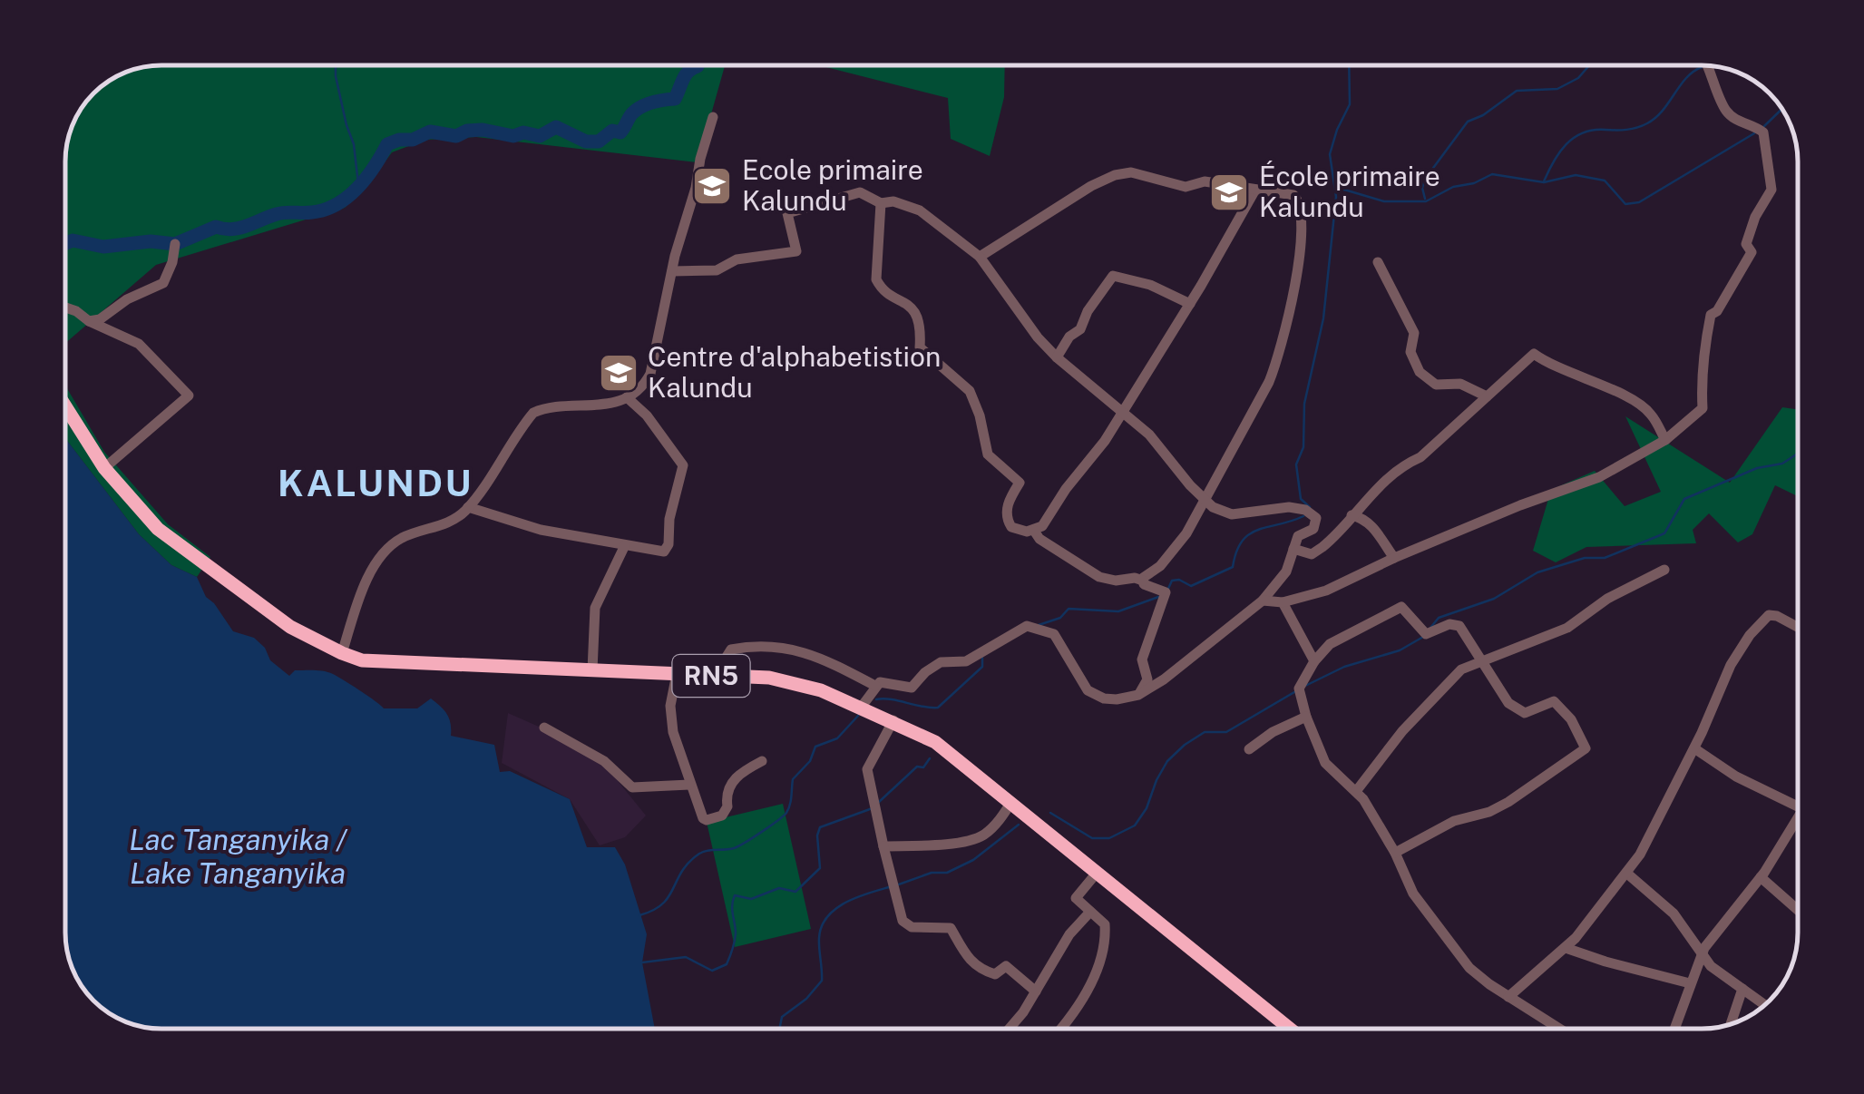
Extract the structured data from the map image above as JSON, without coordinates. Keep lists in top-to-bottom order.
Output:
{
  "streets": {
    "highway": ["RN5"]
  },
  "districts": ["KALUNDU"],
  "water": ["Lac Tanganyika / Lake Tanganyika"],
  "places": {
    "school or university": ["Ecole primaire Kalundu", "École primaire Kalundu", "Centre d'alphabetistion Kalundu"]
  }
}
